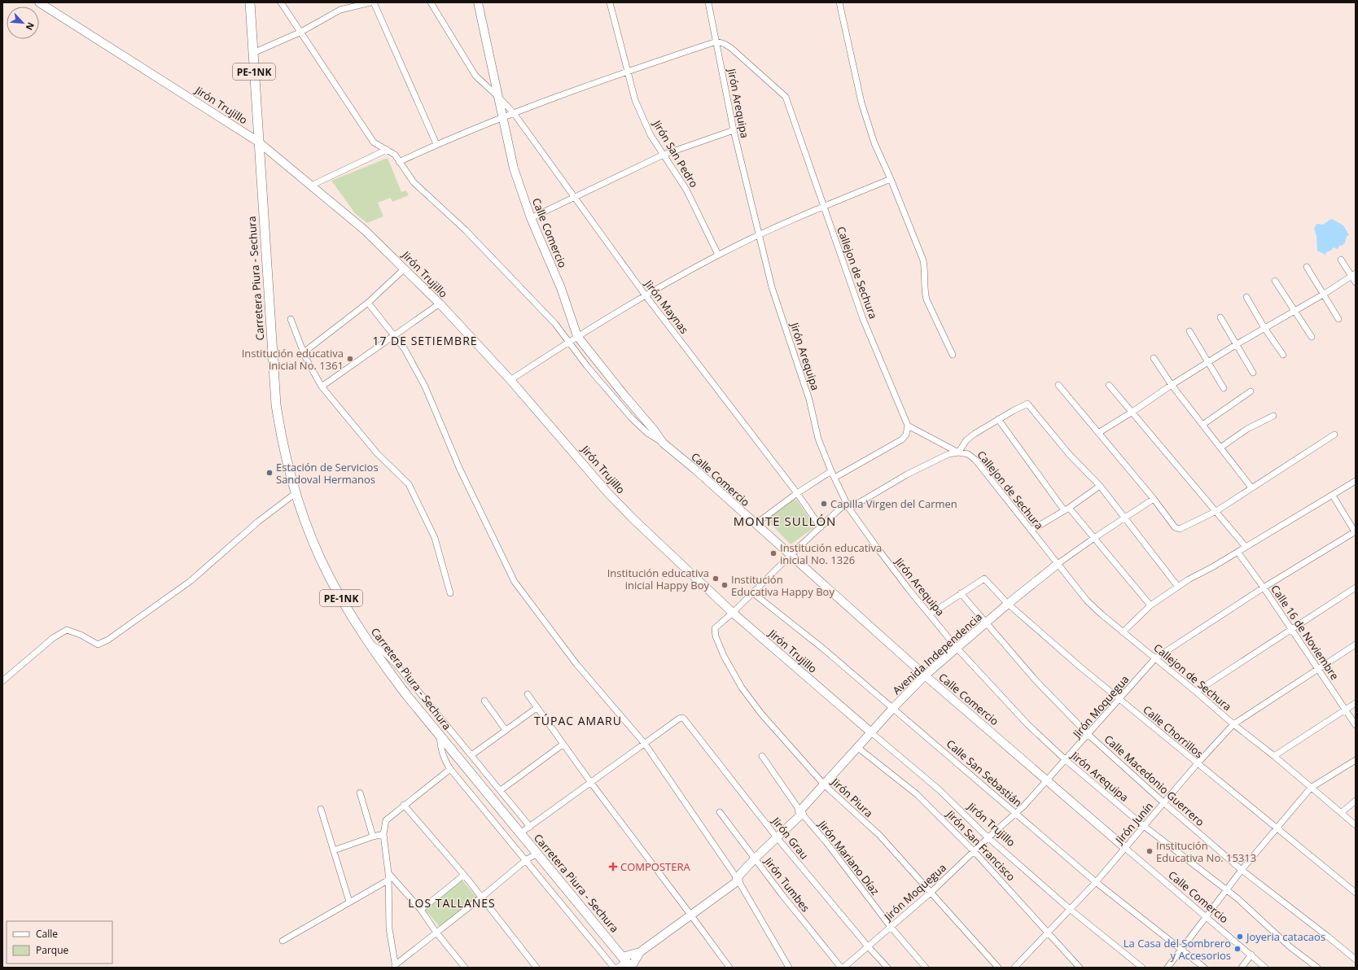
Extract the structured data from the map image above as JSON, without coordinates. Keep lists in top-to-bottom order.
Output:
{
  "streets": {
    "main road": ["PE-1NK", "Carretera Piura - Sechura"],
    "street": [
      "Jirón Arequipa",
      "Jirón Trujillo",
      "Jirón San Pedro",
      "Calle Comercio",
      "Callejon de Sechura",
      "Jirón Maynas",
      "Calle 16 de Noviembre",
      "Avenida Independencia",
      "Jirón Moquegua",
      "Calle Chorrillos",
      "Calle San Sebastián",
      "Calle Macedonio Guerrero",
      "Jirón Piura",
      "Jirón Junín",
      "Jirón Grau",
      "Jirón San Francisco",
      "Jirón Mariano Díaz",
      "Jirón Tumbes"
    ]
  },
  "crossings": [
    ["Jirón Arequipa", "Callejon de Sechura"],
    ["Jirón Arequipa", "Avenida Independencia"],
    ["Jirón Arequipa", "Jirón Moquegua"],
    ["Jirón Arequipa", "Jirón Junín"],
    ["Jirón Trujillo", "Carretera Piura - Sechura"],
    ["Jirón Trujillo", "Avenida Independencia"],
    ["Jirón Trujillo", "Jirón Moquegua"],
    ["Jirón Trujillo", "Jirón Piura"],
    ["Jirón Trujillo", "Jirón Junín"],
    ["Calle Comercio", "Jirón Maynas"],
    ["Calle Comercio", "Avenida Independencia"],
    ["Calle Comercio", "Jirón Moquegua"],
    ["Calle Comercio", "Jirón Junín"],
    ["Callejon de Sechura", "Avenida Independencia"],
    ["Callejon de Sechura", "Jirón Moquegua"],
    ["Callejon de Sechura", "Jirón Junín"],
    ["Carretera Piura - Sechura", "Avenida Independencia"],
    ["Calle 16 de Noviembre", "Jirón Moquegua"],
    ["Calle 16 de Noviembre", "Jirón Junín"],
    ["Avenida Independencia", "Calle Chorrillos"],
    ["Avenida Independencia", "Calle San Sebastián"],
    ["Avenida Independencia", "Calle Macedonio Guerrero"],
    ["Avenida Independencia", "Jirón Piura"],
    ["Avenida Independencia", "Jirón Grau"],
    ["Avenida Independencia", "Jirón San Francisco"],
    ["Avenida Independencia", "Jirón Mariano Díaz"],
    ["Avenida Independencia", "Jirón Tumbes"],
    ["Jirón Moquegua", "Calle Chorrillos"],
    ["Jirón Moquegua", "Calle San Sebastián"],
    ["Jirón Moquegua", "Calle Macedonio Guerrero"],
    ["Jirón Moquegua", "Jirón Piura"],
    ["Jirón Moquegua", "Jirón Grau"],
    ["Jirón Moquegua", "Jirón San Francisco"],
    ["Jirón Moquegua", "Jirón Mariano Díaz"],
    ["Calle Chorrillos", "Calle Macedonio Guerrero"],
    ["Calle Chorrillos", "Jirón Junín"],
    ["Calle San Sebastián", "Jirón Junín"],
    ["Calle Macedonio Guerrero", "Jirón Junín"],
    ["Jirón Junín", "Jirón San Francisco"]
  ],
  "districts": [
    "17 DE SETIEMBRE",
    "MONTE SULLÓN",
    "TÚPAC AMARU",
    "LOS TALLANES"
  ],
  "places": {
    "other": [
      "Institución educativa inicial No. 1361",
      "Estación de Servicios Sandoval Hermanos",
      "Capilla Virgen del Carmen",
      "Institución educativa inicial No. 1326",
      "Institución educativa inicial Happy Boy",
      "Institución Educativa Happy Boy",
      "Institución Educativa No. 15313",
      "Joyeria catacaos",
      "La Casa del Sombrero y Accesorios"
    ],
    "health": ["COMPOSTERA"]
  },
  "legend": ["Calle", "Parque"],
  "north": "bottom right"
}
